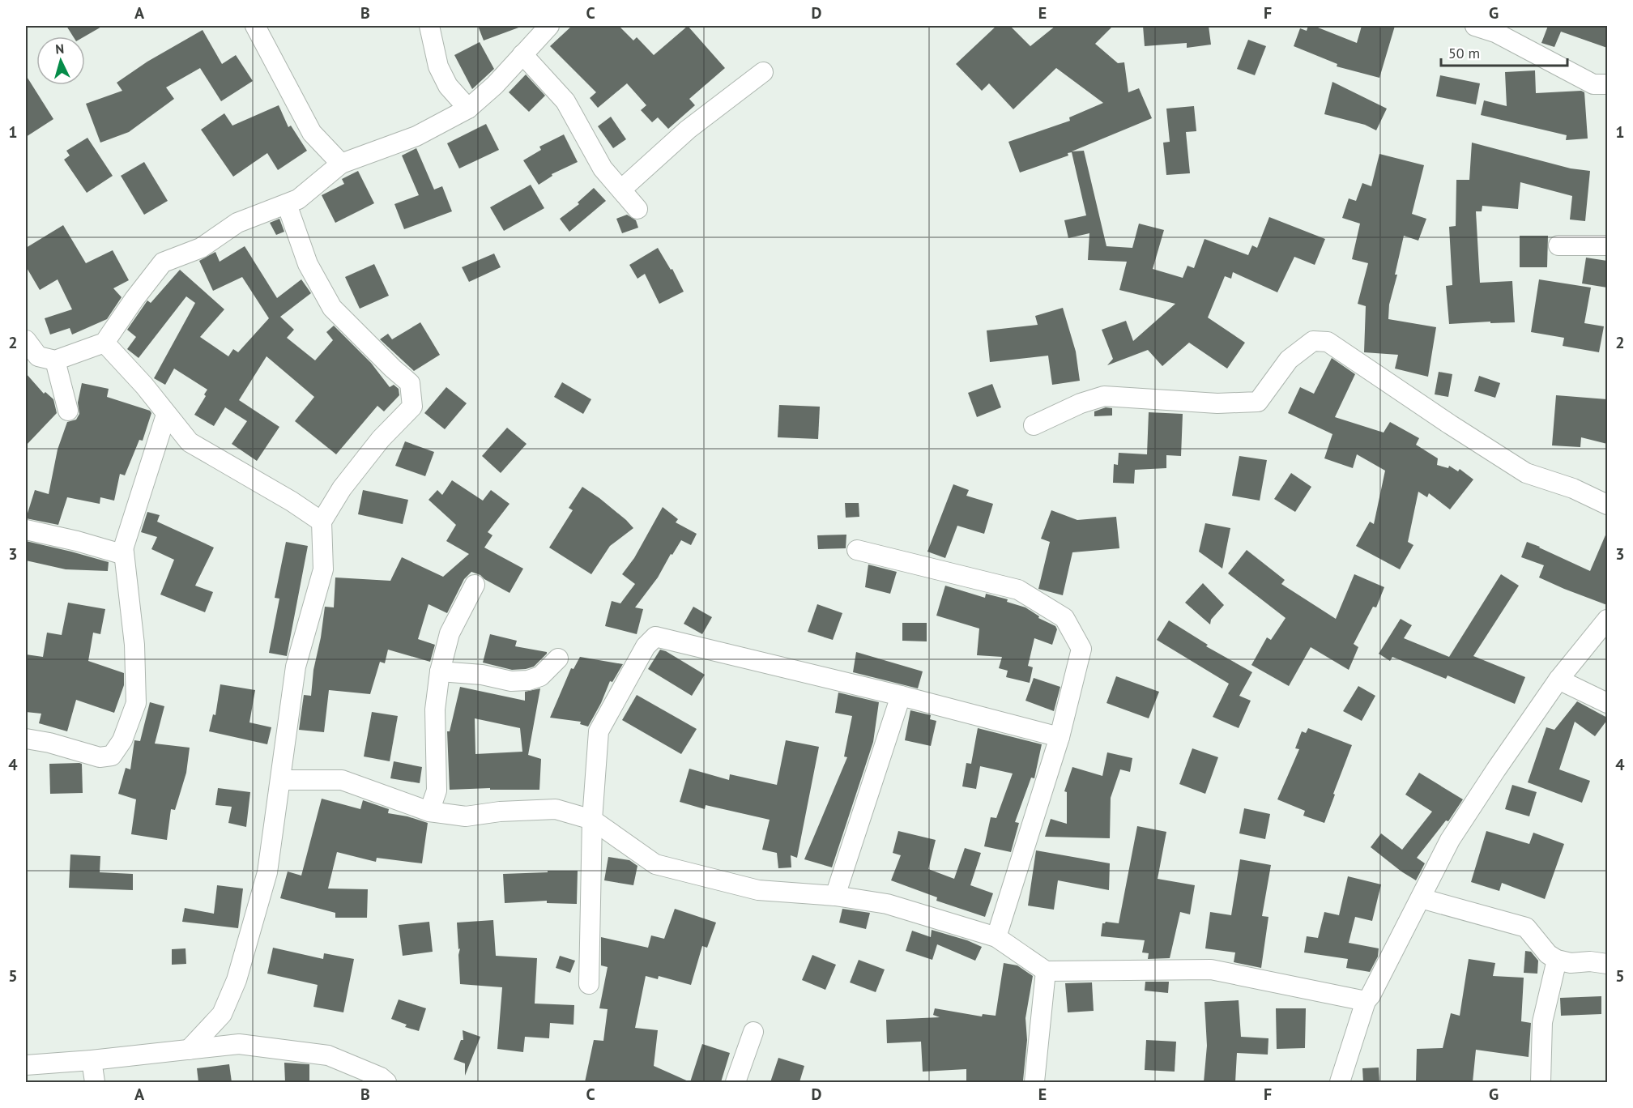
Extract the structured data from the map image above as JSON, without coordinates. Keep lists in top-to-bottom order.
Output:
{
  "scale_bar": "50 m",
  "north": "top",
  "grid": {
    "columns": [
      "A",
      "B",
      "C",
      "D",
      "E",
      "F",
      "G"
    ],
    "rows": [
      "1",
      "2",
      "3",
      "4",
      "5"
    ]
  }
}
